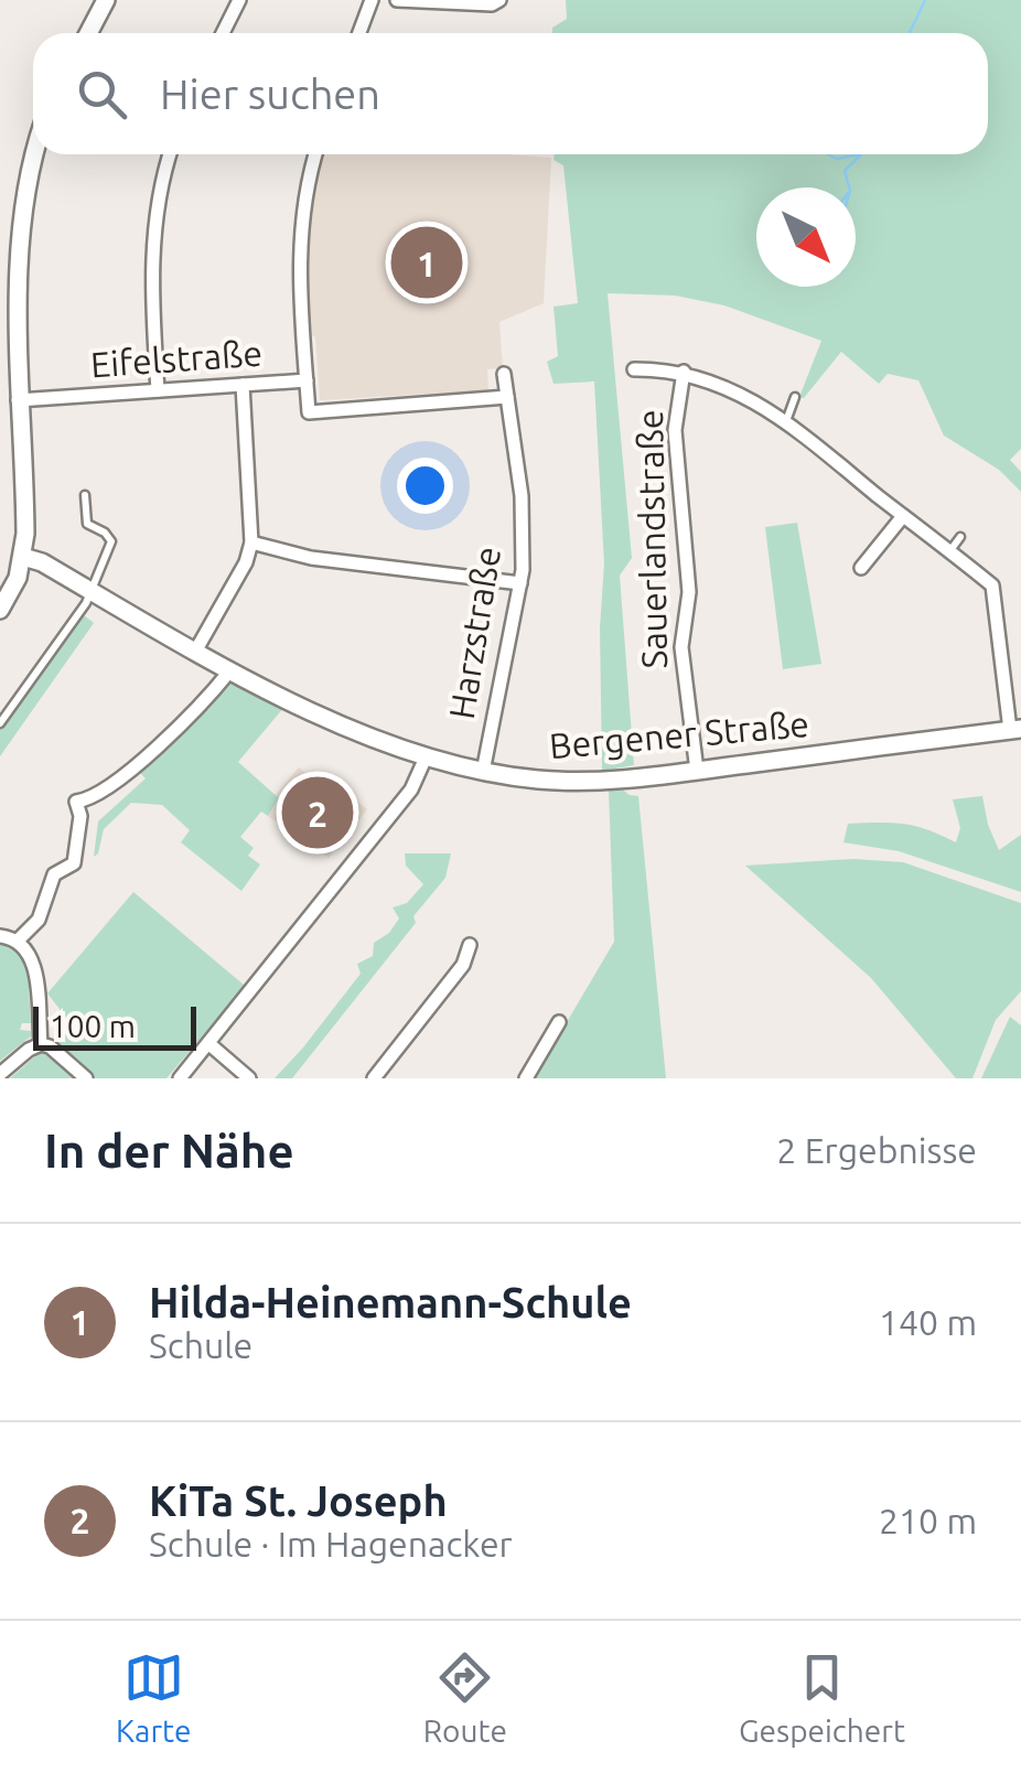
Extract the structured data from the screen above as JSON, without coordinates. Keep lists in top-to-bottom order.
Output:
{
  "streets": {
    "street": [
      "Eifelstraße",
      "Sauerlandstraße",
      "Harzstraße",
      "Bergener Straße"
    ]
  },
  "crossings": [
    ["Eifelstraße", "Harzstraße"],
    ["Sauerlandstraße", "Bergener Straße"],
    ["Harzstraße", "Bergener Straße"]
  ],
  "scale_bar": "100 m",
  "north": "bottom right",
  "page": {
    "search": "Hier suchen",
    "pins": ["1", "2"],
    "scale": "100 m",
    "heading": ["In der Nähe", "2 Ergebnisse"],
    "list": [
      {
        "mark": "1",
        "name": "Hilda-Heinemann-Schule",
        "note": "Schule",
        "value": "140 m"
      },
      {
        "mark": "2",
        "name": "KiTa St. Joseph",
        "note": "Schule · Im Hagenacker",
        "value": "210 m"
      }
    ],
    "nav": ["Karte", "Route", "Gespeichert"]
  }
}
